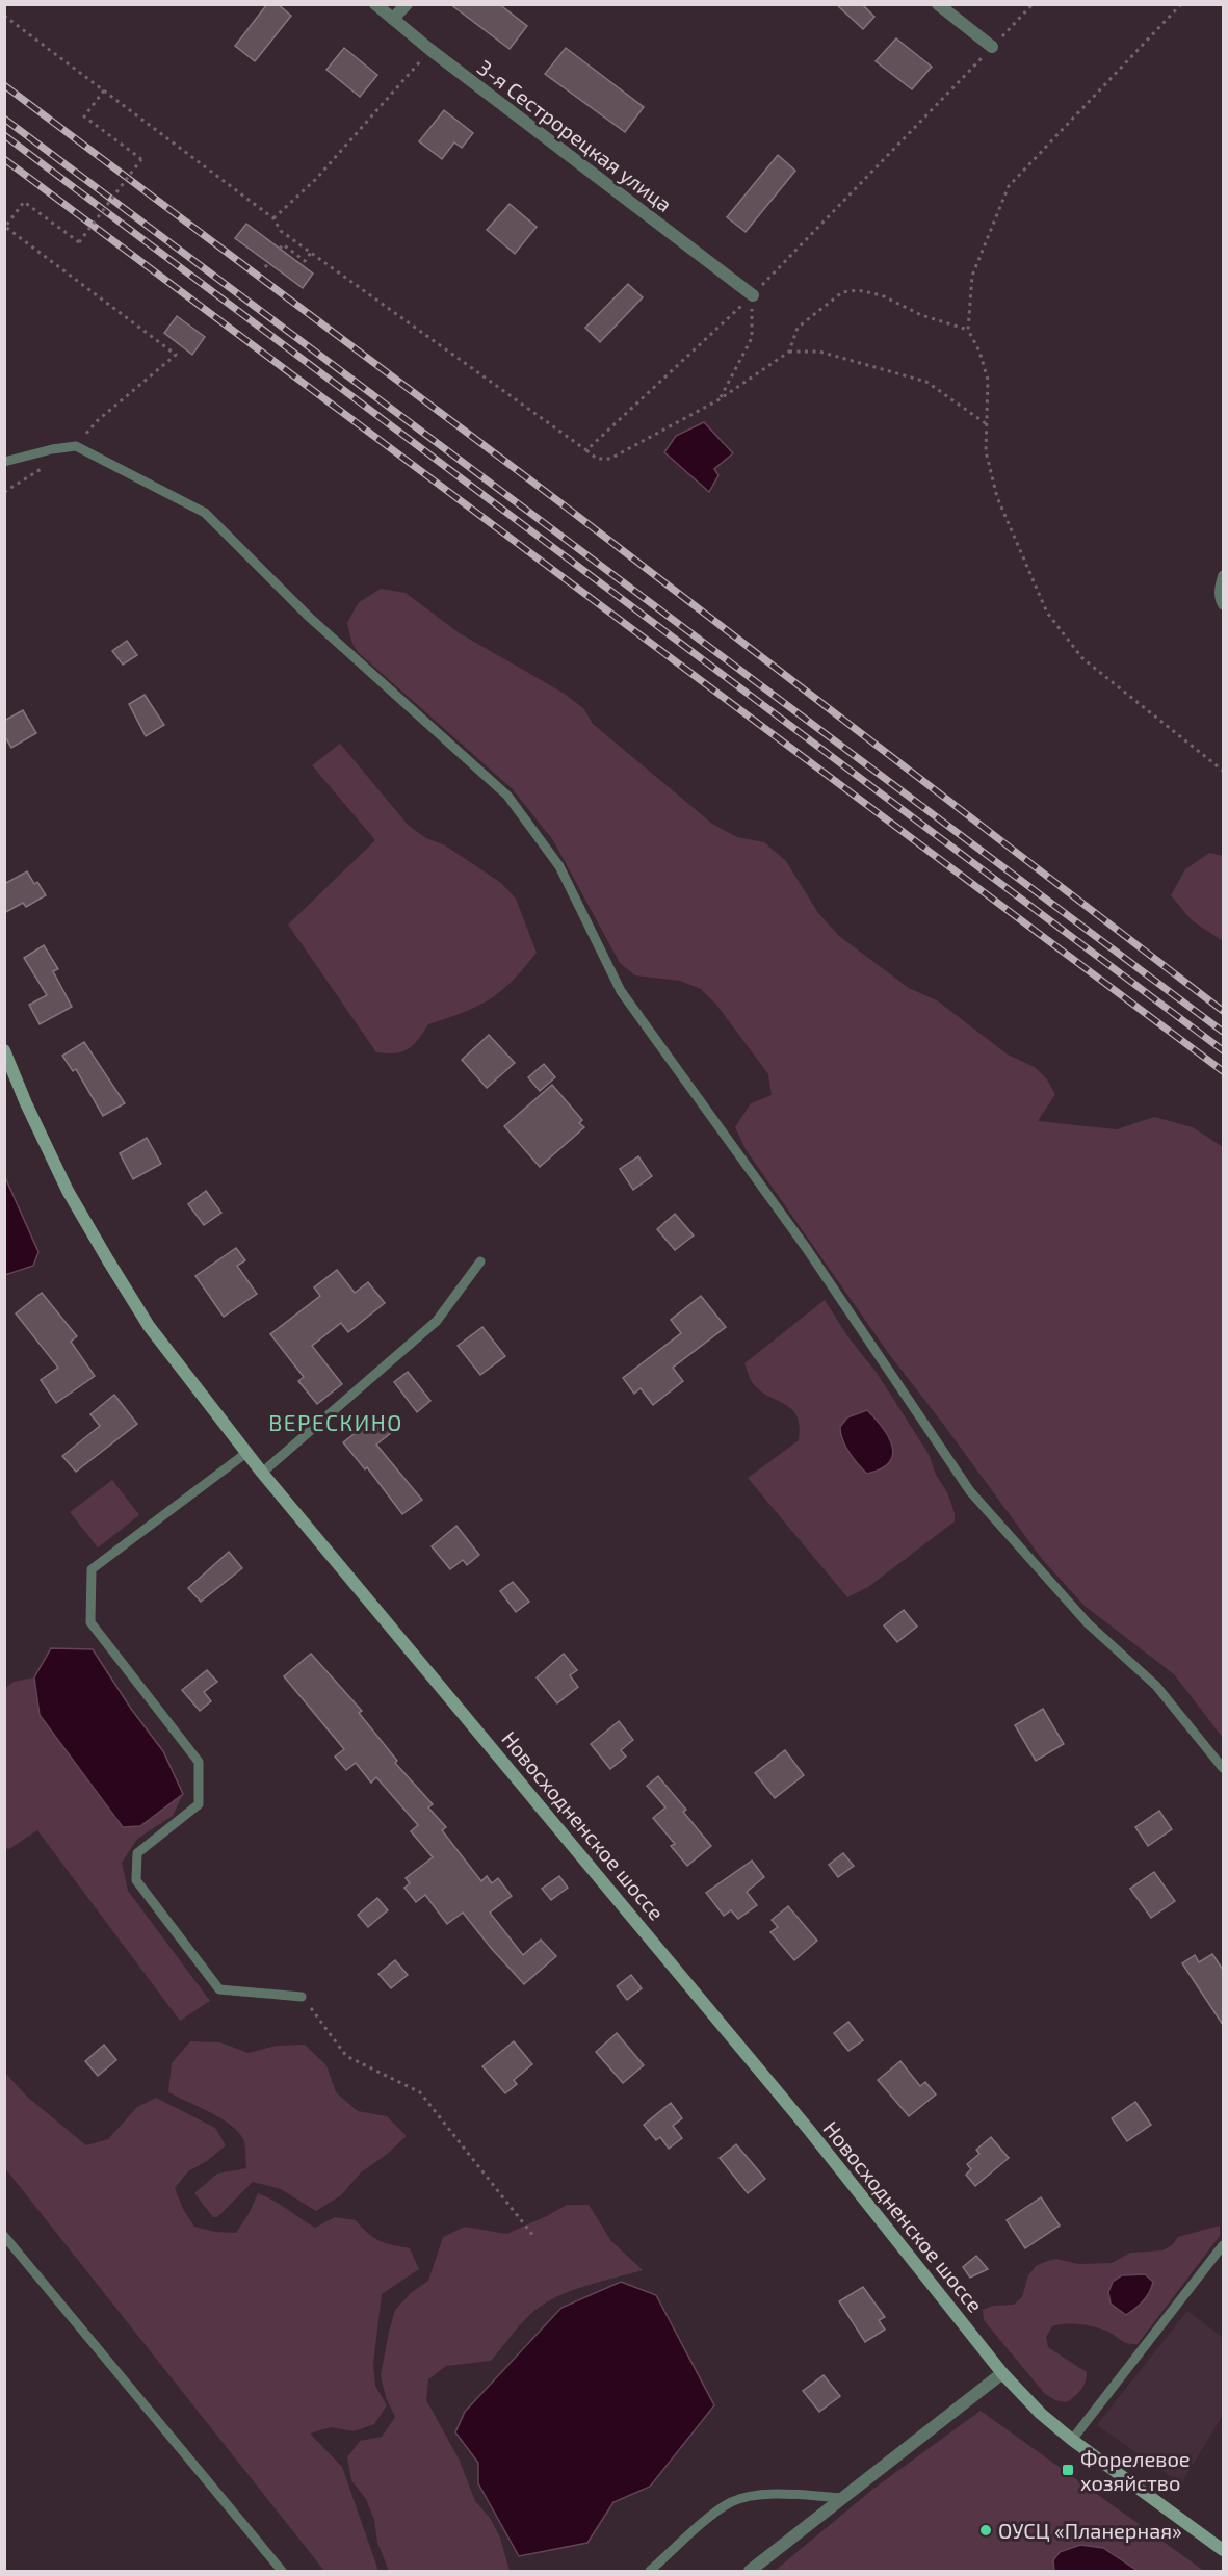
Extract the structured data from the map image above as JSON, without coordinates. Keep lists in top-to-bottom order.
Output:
{
  "streets": {
    "main road": ["Новосходненское шоссе"],
    "street": ["3-я Сестрорецкая улица"]
  },
  "districts": ["ВЕРЕСКИНО"],
  "places": {
    "transit": ["Форелевое хозяйство"],
    "other": ["ОУСЦ «Планерная»"]
  }
}
